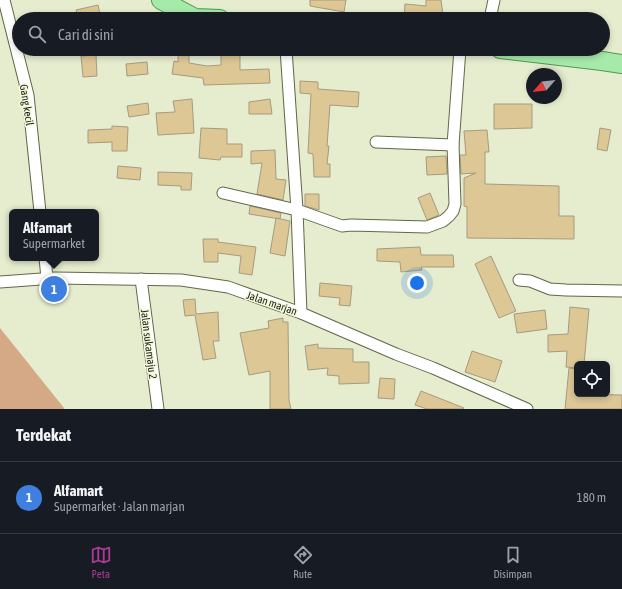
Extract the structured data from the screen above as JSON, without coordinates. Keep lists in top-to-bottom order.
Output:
{
  "streets": {
    "street": ["Gang kecil", "Jalan marjan", "Jalan sukamaju 2"]
  },
  "crossings": [
    ["Jalan marjan", "Jalan sukamaju 2"]
  ],
  "north": "bottom left",
  "page": {
    "search": "Cari di sini",
    "popup": ["Alfamart", "Supermarket"],
    "pins": "1",
    "heading": "Terdekat",
    "list": [
      {
        "mark": "1",
        "name": "Alfamart",
        "note": "Supermarket · Jalan marjan",
        "value": "180 m"
      }
    ],
    "nav": ["Peta", "Rute", "Disimpan"]
  }
}
